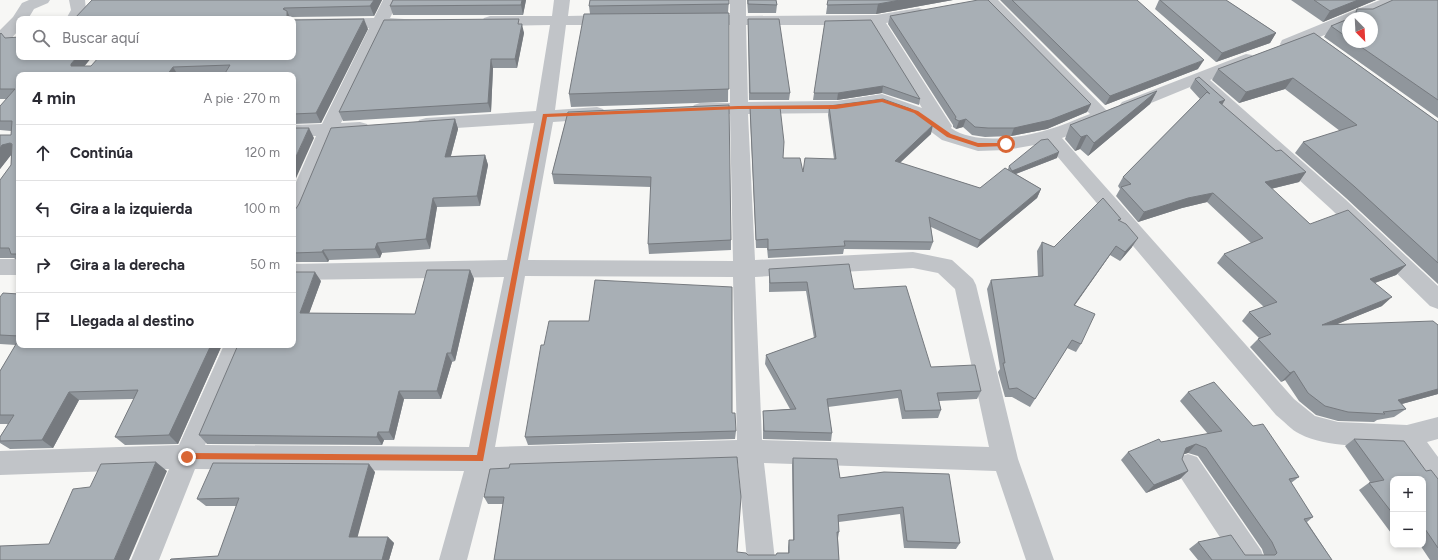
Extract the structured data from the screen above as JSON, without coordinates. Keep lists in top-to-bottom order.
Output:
{
  "north": "bottom right",
  "page": {
    "search": "Buscar aquí",
    "heading": ["4 min", "A pie · 270 m"],
    "list": [
      ["Continúa", "120 m"],
      ["Gira a la izquierda", "100 m"],
      ["Gira a la derecha", "50 m"],
      "Llegada al destino"
    ],
    "map_buttons": ["+", "−"]
  }
}
